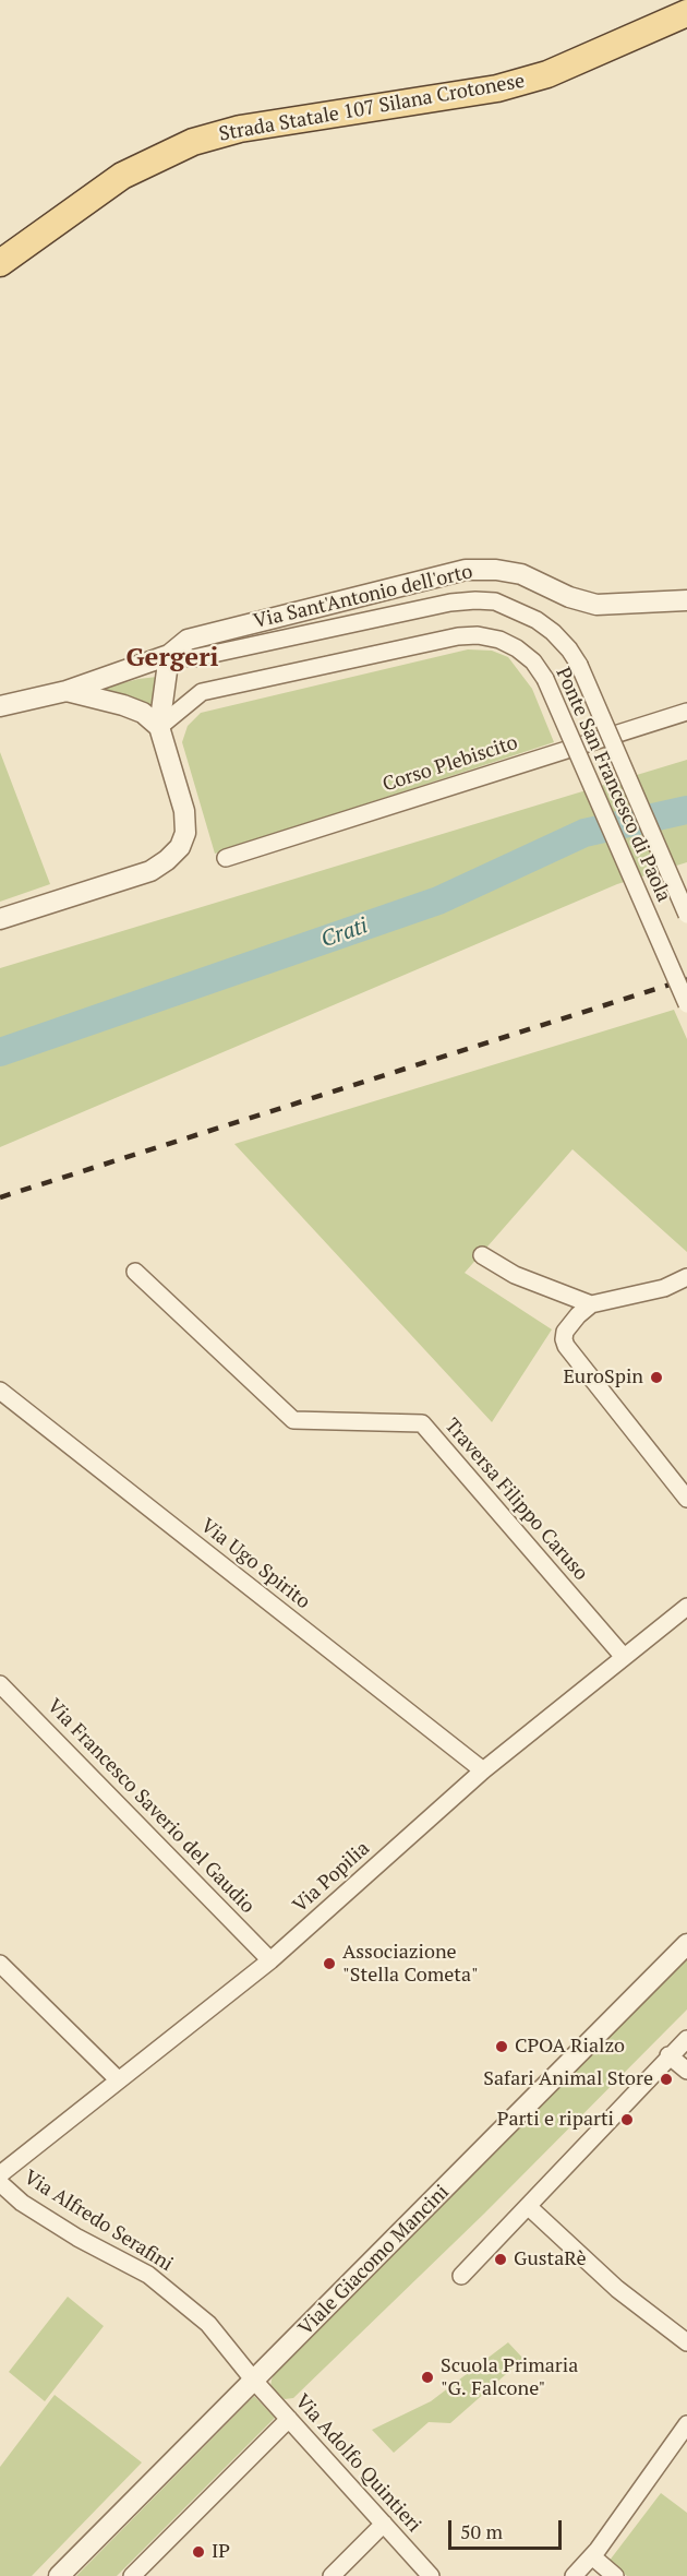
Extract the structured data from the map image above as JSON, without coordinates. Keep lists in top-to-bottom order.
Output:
{
  "streets": {
    "main road": ["Strada Statale 107 Silana Crotonese"],
    "street": [
      "Via Sant'Antonio dell'orto",
      "Corso Plebiscito",
      "Ponte San Francesco di Paola",
      "Traversa Filippo Caruso",
      "Via Ugo Spirito",
      "Via Francesco Saverio del Gaudio",
      "Via Popilia",
      "Via Alfredo Serafini",
      "Viale Giacomo Mancini",
      "Via Adolfo Quintieri"
    ]
  },
  "crossings": [
    ["Via Sant'Antonio dell'orto", "Ponte San Francesco di Paola"],
    ["Traversa Filippo Caruso", "Via Popilia"],
    ["Via Ugo Spirito", "Via Popilia"],
    ["Via Francesco Saverio del Gaudio", "Via Popilia"],
    ["Via Alfredo Serafini", "Viale Giacomo Mancini"],
    ["Via Alfredo Serafini", "Via Adolfo Quintieri"],
    ["Viale Giacomo Mancini", "Via Adolfo Quintieri"]
  ],
  "districts": ["Gergeri"],
  "water": ["Crati"],
  "places": [
    "EuroSpin",
    "Associazione \"Stella Cometa\"",
    "CPOA Rialzo",
    "Safari Animal Store",
    "Parti e riparti",
    "GustaRè",
    "Scuola Primaria \"G. Falcone\"",
    "IP"
  ],
  "scale_bar": "50 m"
}
